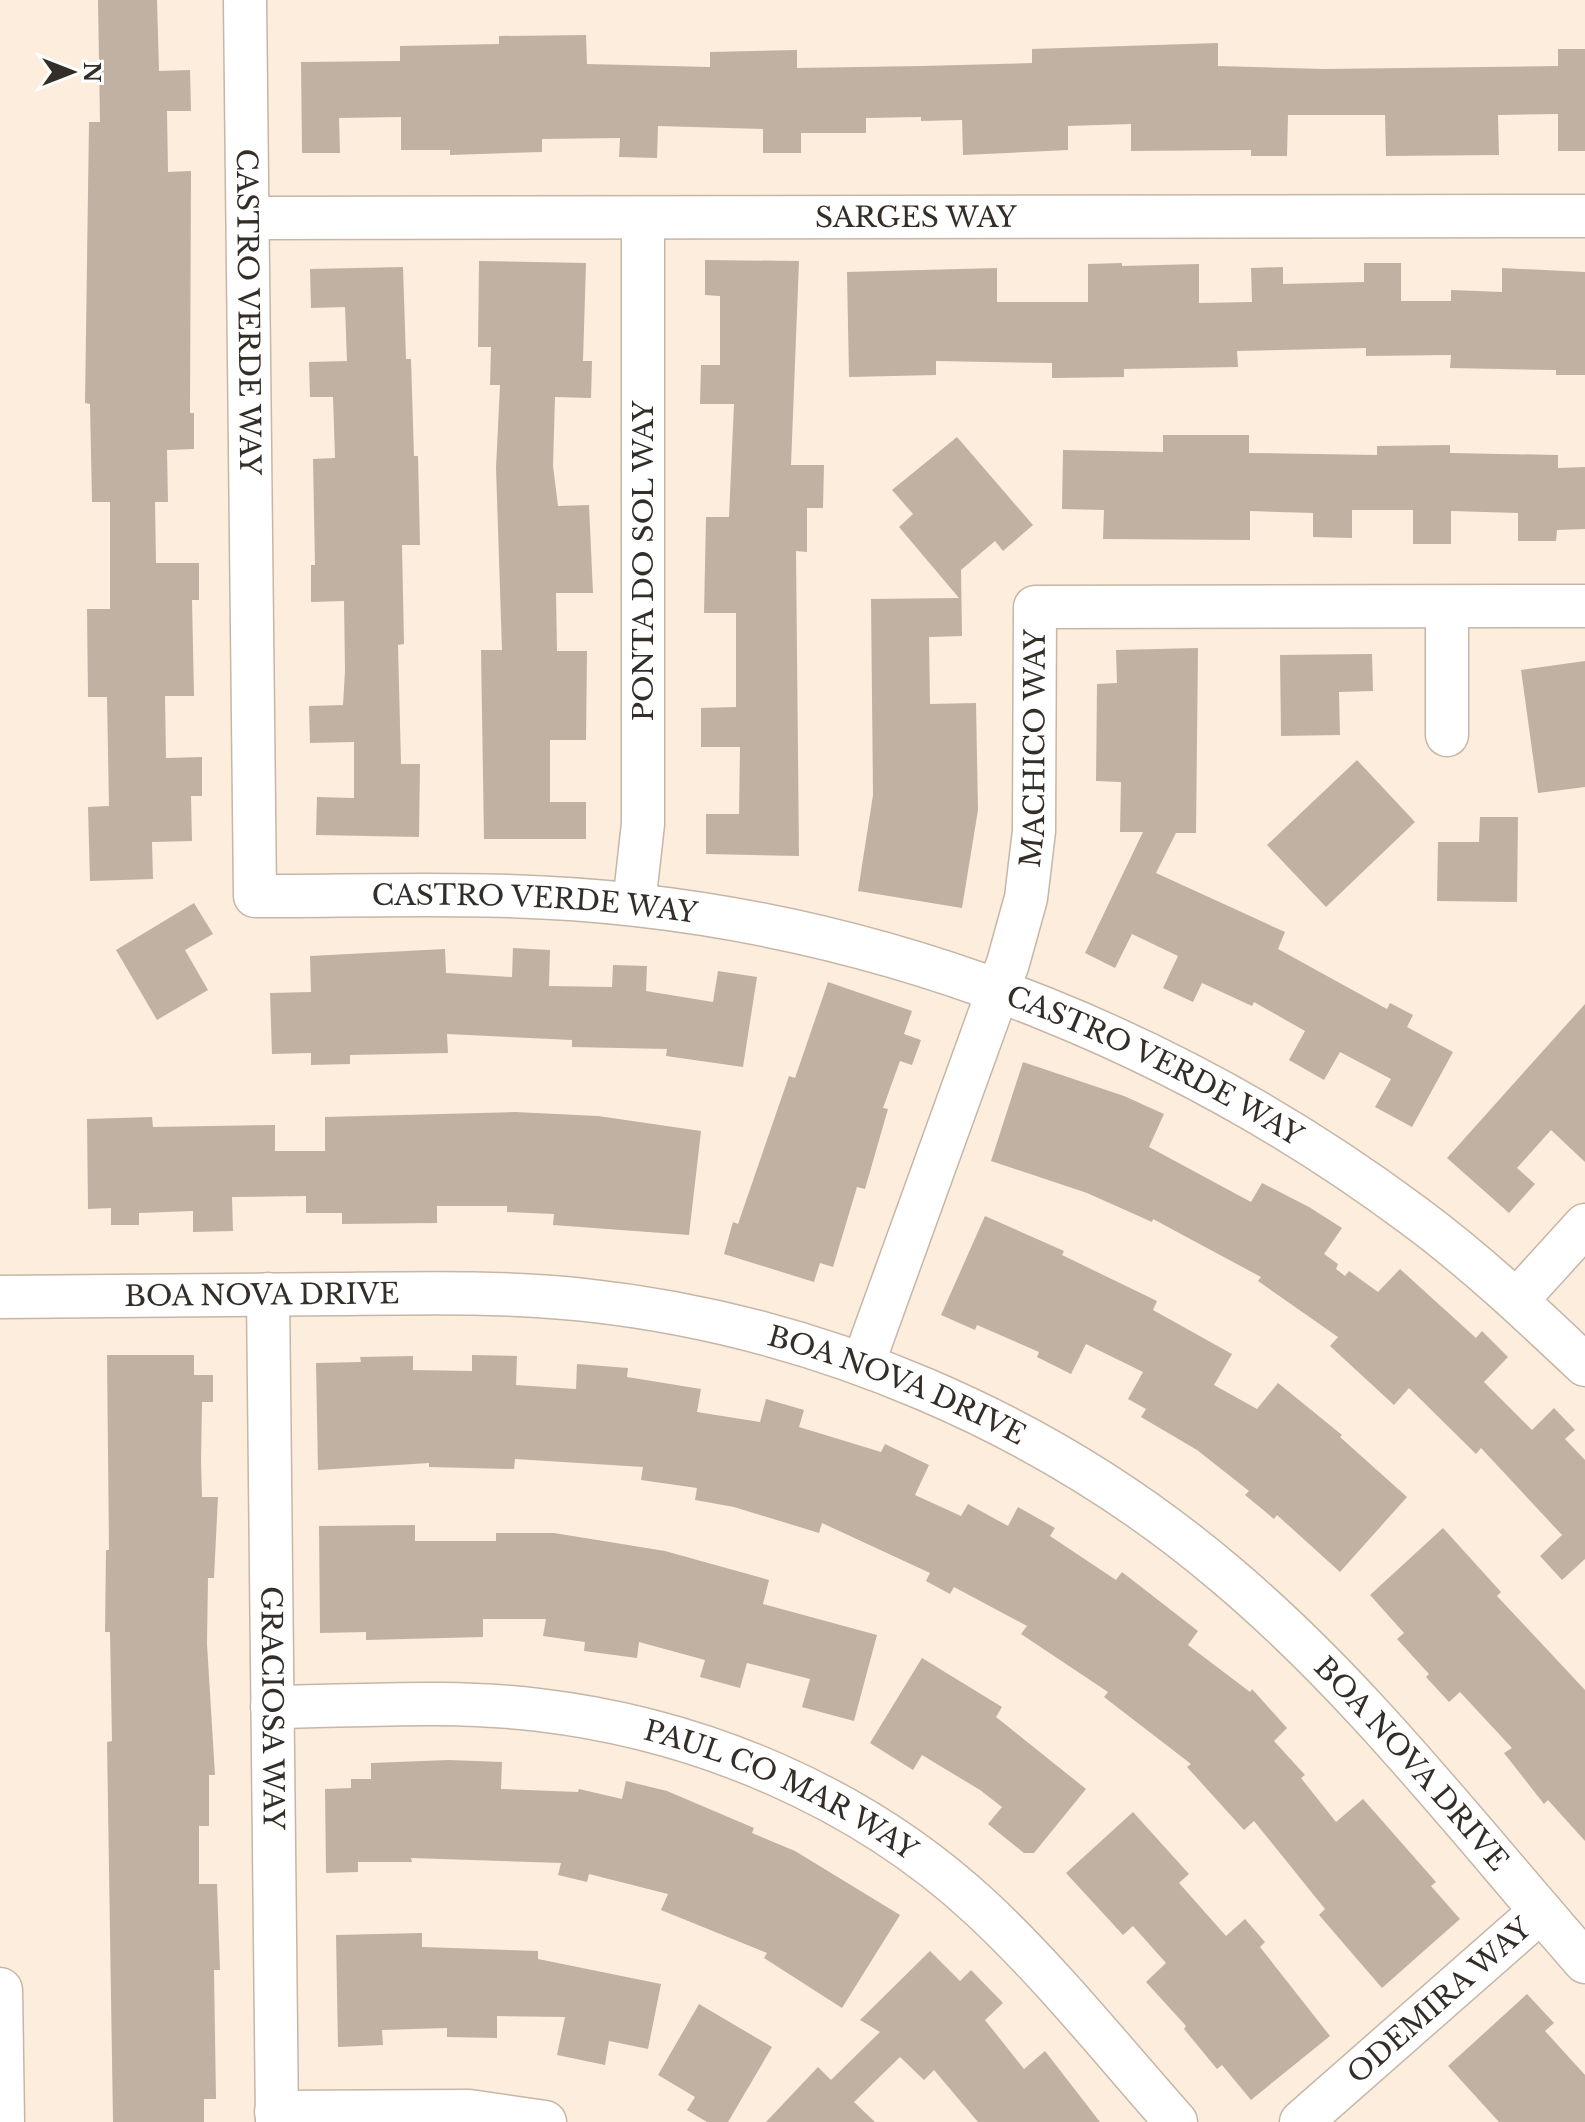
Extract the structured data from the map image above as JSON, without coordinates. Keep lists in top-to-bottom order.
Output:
{
  "streets": {
    "street": [
      "SARGES WAY",
      "CASTRO VERDE WAY",
      "PONTA DO SOL WAY",
      "MACHICO WAY",
      "BOA NOVA DRIVE",
      "GRACIOSA WAY",
      "PAUL CO MAR WAY",
      "ODEMIRA WAY"
    ]
  },
  "crossings": [
    ["SARGES WAY", "CASTRO VERDE WAY"],
    ["SARGES WAY", "PONTA DO SOL WAY"],
    ["CASTRO VERDE WAY", "PONTA DO SOL WAY"],
    ["CASTRO VERDE WAY", "MACHICO WAY"],
    ["MACHICO WAY", "BOA NOVA DRIVE"],
    ["BOA NOVA DRIVE", "GRACIOSA WAY"],
    ["BOA NOVA DRIVE", "ODEMIRA WAY"],
    ["GRACIOSA WAY", "PAUL CO MAR WAY"]
  ],
  "north": "right"
}
